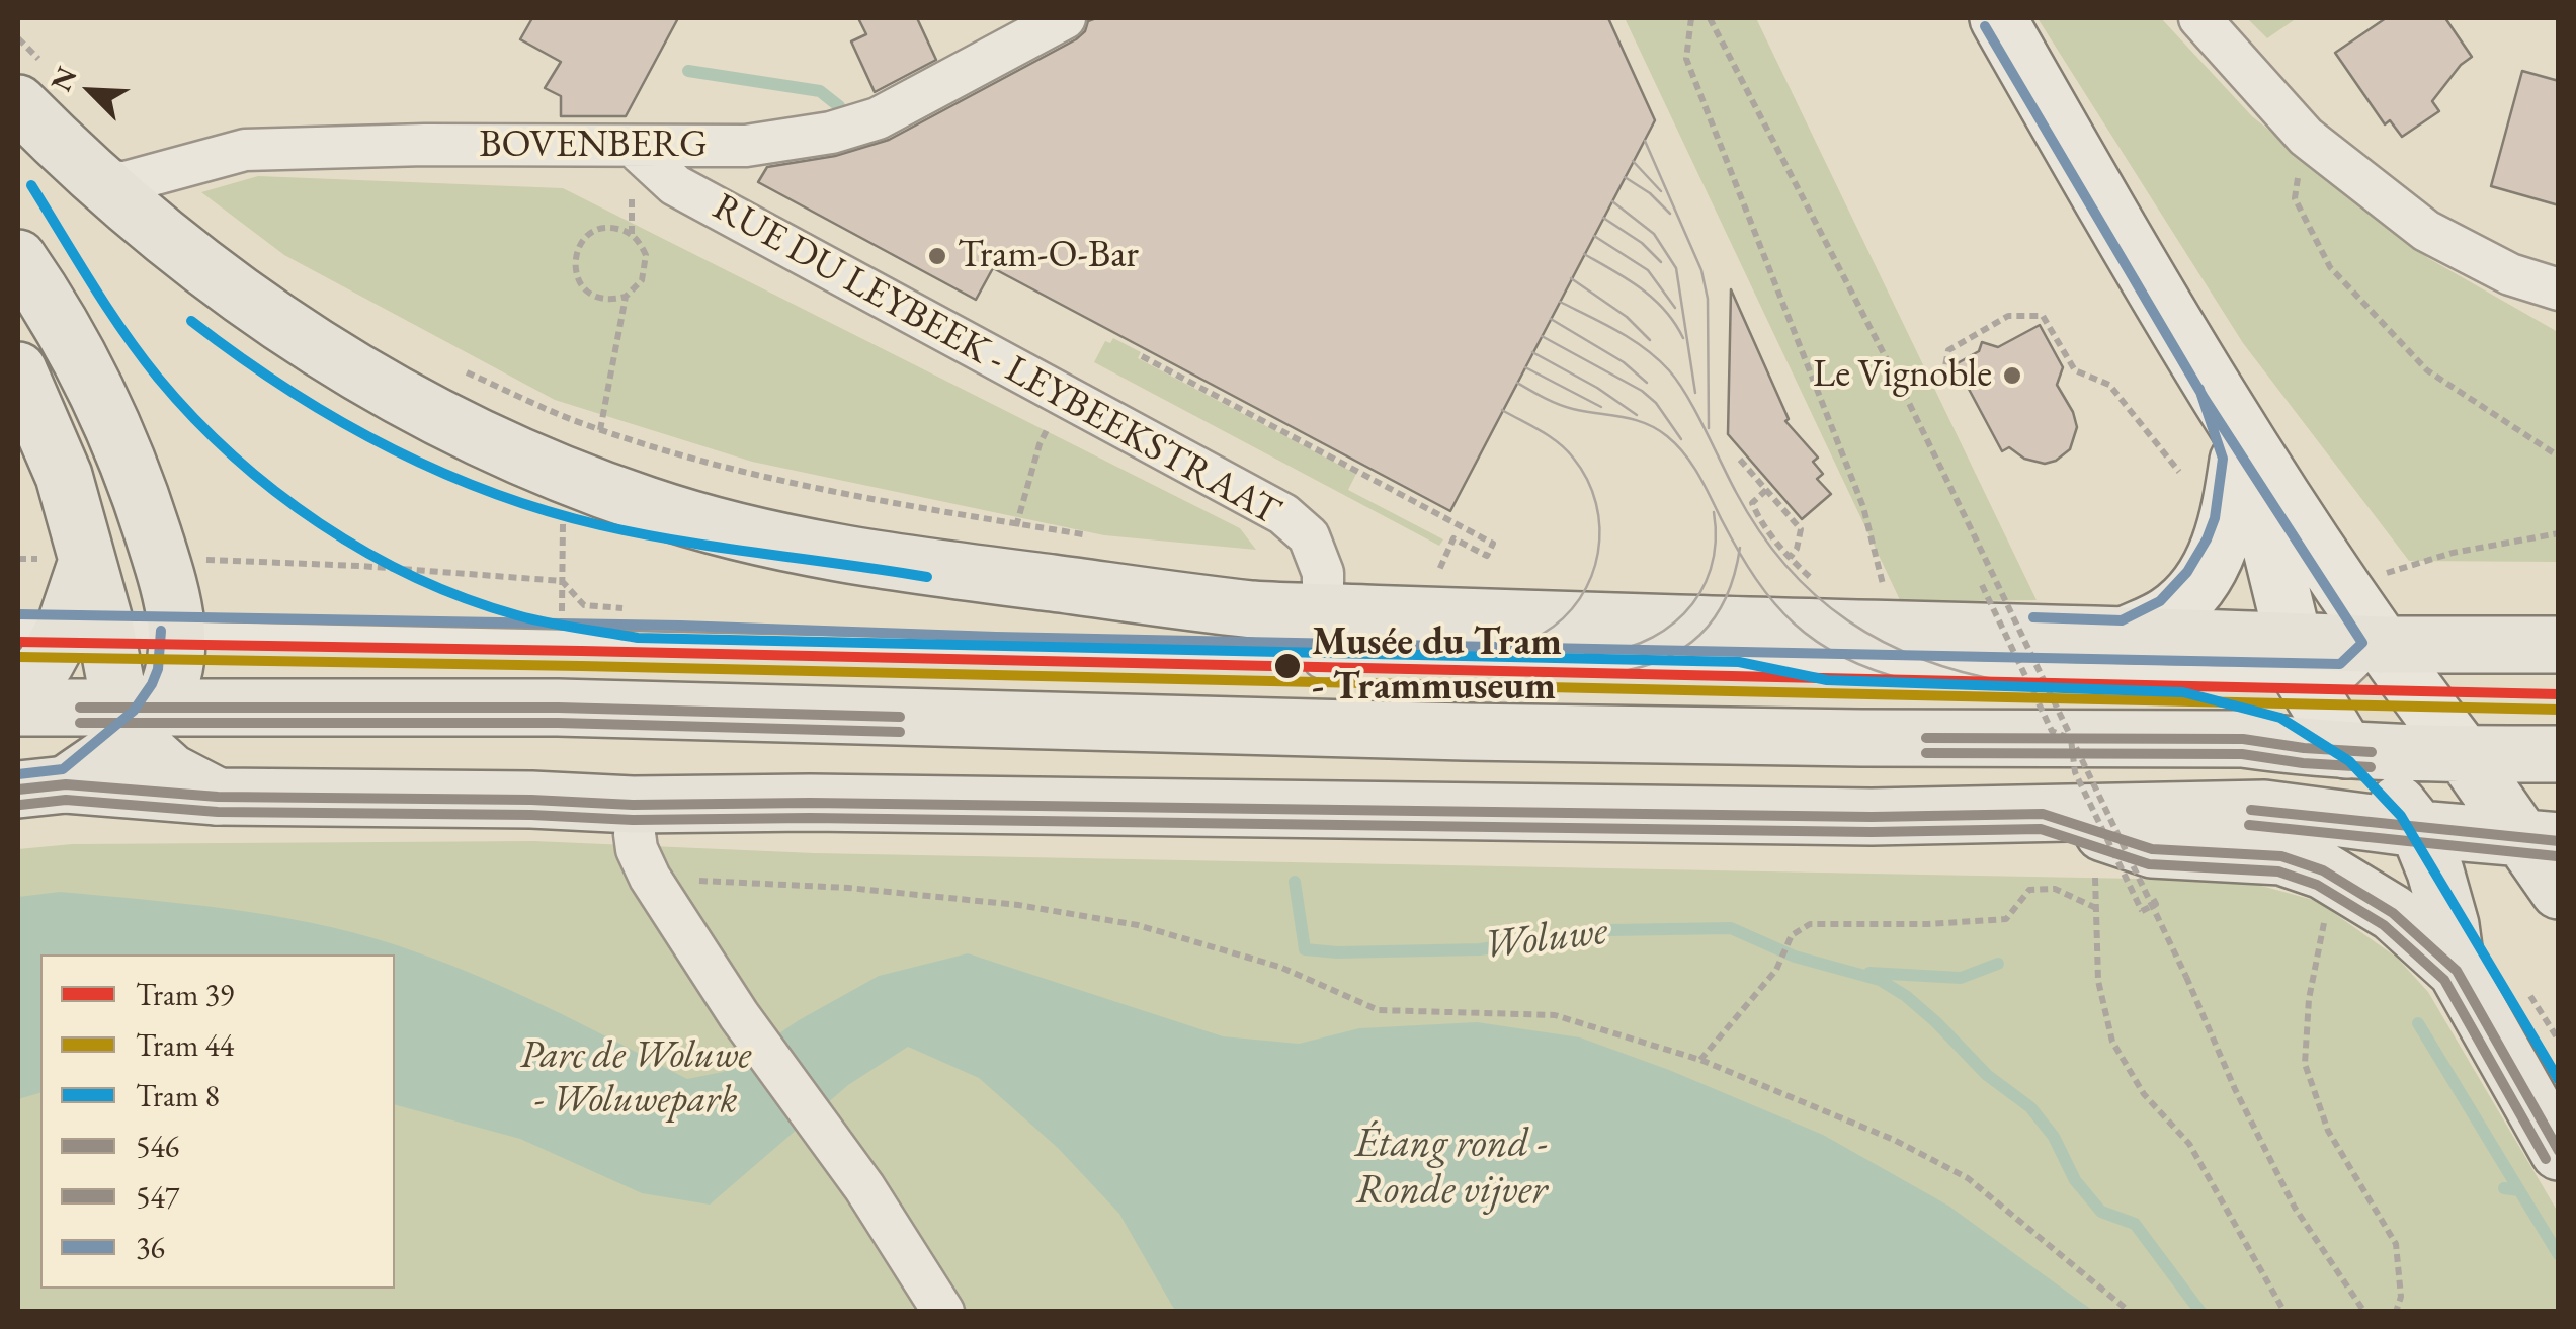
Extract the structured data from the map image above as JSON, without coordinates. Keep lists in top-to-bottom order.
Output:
{
  "streets": {
    "street": ["BOVENBERG", "RUE DU LEYBEEK - LEYBEEKSTRAAT"]
  },
  "crossings": [
    ["BOVENBERG", "RUE DU LEYBEEK - LEYBEEKSTRAAT"]
  ],
  "water": ["Woluwe", "Étang rond - Ronde vijver"],
  "parks": ["Parc de Woluwe - Woluwepark"],
  "places": ["Tram-O-Bar", "Le Vignoble", "Musée du Tram - Trammuseum"],
  "lines": [
    "transit line 36",
    "tram line 8",
    "tram line 39",
    "tram line 44",
    "transit line 546",
    "transit line 547"
  ],
  "legend": [
    "Tram 39",
    "Tram 44",
    "Tram 8",
    "546",
    "547",
    "36"
  ],
  "north": "top left"
}
